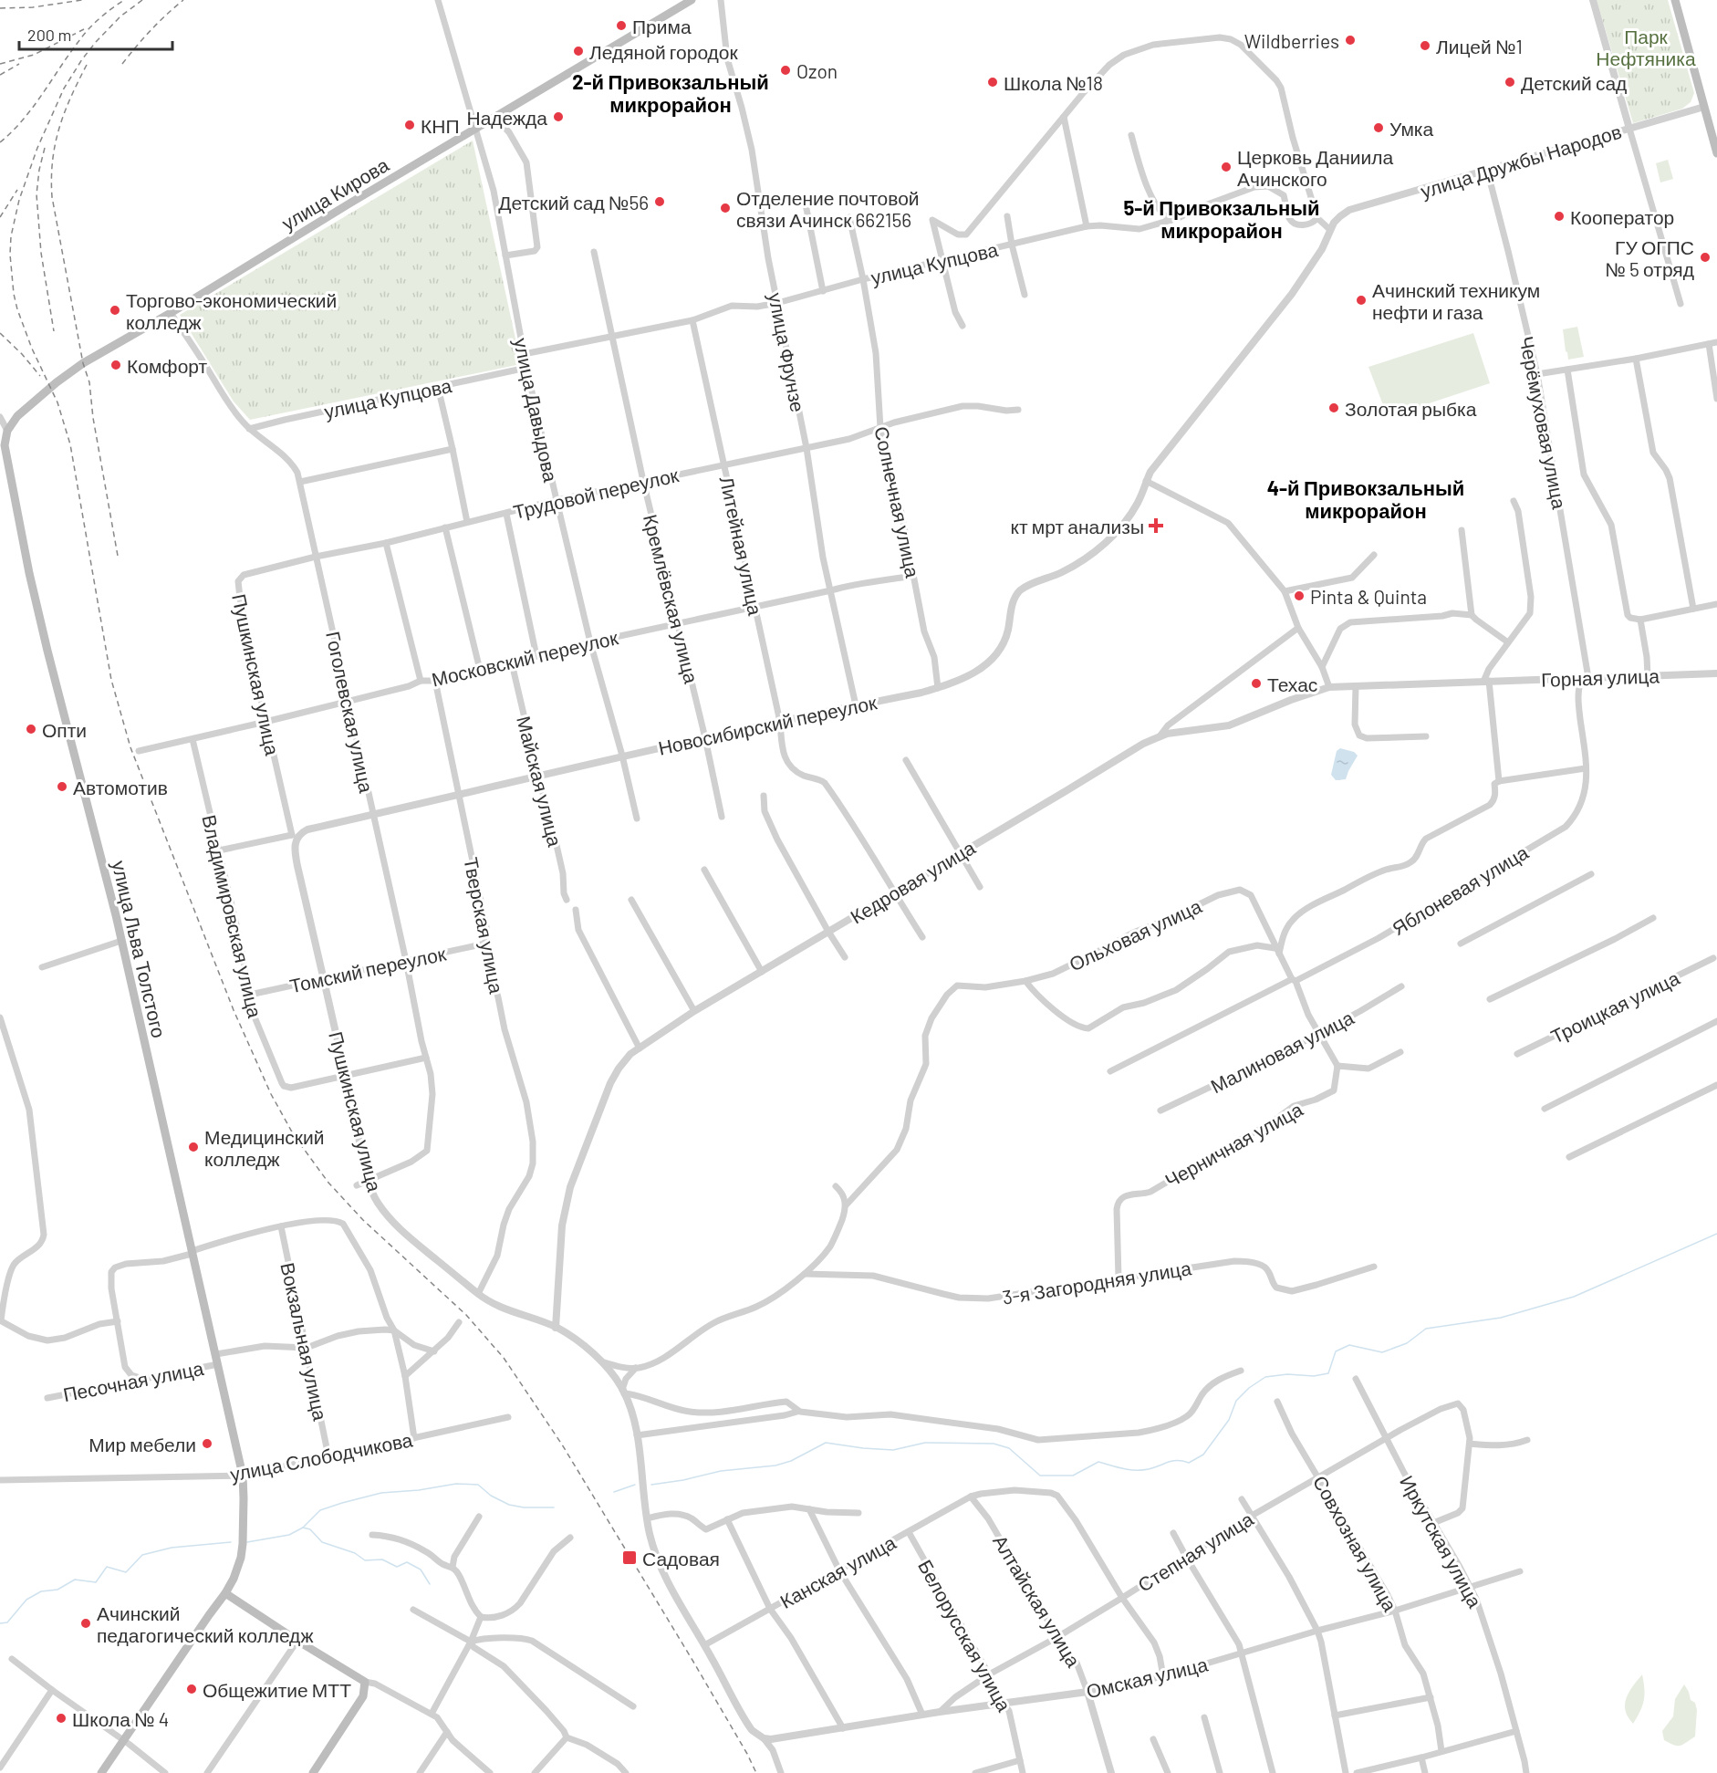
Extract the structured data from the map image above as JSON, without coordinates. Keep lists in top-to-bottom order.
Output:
{
  "streets": {
    "main road": ["улица Кирова", "улица Льва Толстого"],
    "street": [
      "улица Дружбы Народов",
      "улица Купцова",
      "улица Фрунзе",
      "улица Давыдова",
      "Черёмуховая улица",
      "Трудовой переулок",
      "Солнечная улица",
      "Литейная улица",
      "Кремлёвская улица",
      "Московский переулок",
      "Пушкинская улица",
      "Горная улица",
      "Гоголевская улица",
      "Новосибирский переулок",
      "Майская улица",
      "Кедровая улица",
      "Яблоневая улица",
      "Владимировская улица",
      "Тверская улица",
      "Ольховая улица",
      "Томский переулок",
      "Троицкая улица",
      "Малиновая улица",
      "Черничная улица",
      "3-я Загородняя улица",
      "Вокзальная улица",
      "Песочная улица",
      "улица Слободчикова",
      "Иркутская улица",
      "Совхозная улица",
      "Степная улица",
      "Канская улица",
      "Алтайская улица",
      "Белорусская улица",
      "Омская улица"
    ]
  },
  "crossings": [
    ["улица Дружбы Народов", "Черёмуховая улица"],
    ["улица Дружбы Народов", "Новосибирский переулок"],
    ["улица Кирова", "улица Давыдова"],
    ["улица Кирова", "Гоголевская улица"],
    ["улица Кирова", "улица Льва Толстого"],
    ["улица Купцова", "улица Фрунзе"],
    ["улица Купцова", "улица Давыдова"],
    ["улица Купцова", "Солнечная улица"],
    ["улица Купцова", "Литейная улица"],
    ["улица Купцова", "Кремлёвская улица"],
    ["улица Купцова", "Гоголевская улица"],
    ["улица Фрунзе", "Трудовой переулок"],
    ["улица Фрунзе", "Московский переулок"],
    ["улица Фрунзе", "Новосибирский переулок"],
    ["улица Давыдова", "Трудовой переулок"],
    ["улица Давыдова", "Московский переулок"],
    ["улица Давыдова", "Новосибирский переулок"],
    ["Черёмуховая улица", "Горная улица"],
    ["Черёмуховая улица", "Яблоневая улица"],
    ["Трудовой переулок", "Солнечная улица"],
    ["Трудовой переулок", "Литейная улица"],
    ["Трудовой переулок", "Кремлёвская улица"],
    ["Трудовой переулок", "Пушкинская улица"],
    ["Трудовой переулок", "Гоголевская улица"],
    ["Солнечная улица", "Московский переулок"],
    ["Солнечная улица", "Новосибирский переулок"],
    ["Литейная улица", "Московский переулок"],
    ["Литейная улица", "Новосибирский переулок"],
    ["Литейная улица", "Кедровая улица"],
    ["Кремлёвская улица", "Московский переулок"],
    ["Кремлёвская улица", "Новосибирский переулок"],
    ["Московский переулок", "Пушкинская улица"],
    ["Московский переулок", "Гоголевская улица"],
    ["Московский переулок", "Майская улица"],
    ["Московский переулок", "Владимировская улица"],
    ["Московский переулок", "Тверская улица"],
    ["Пушкинская улица", "Гоголевская улица"],
    ["Пушкинская улица", "Новосибирский переулок"],
    ["Пушкинская улица", "Кедровая улица"],
    ["Пушкинская улица", "Владимировская улица"],
    ["Пушкинская улица", "Тверская улица"],
    ["Пушкинская улица", "Томский переулок"],
    ["Пушкинская улица", "Канская улица"],
    ["Пушкинская улица", "Омская улица"],
    ["Горная улица", "Кедровая улица"],
    ["Гоголевская улица", "Новосибирский переулок"],
    ["Гоголевская улица", "Томский переулок"],
    ["Новосибирский переулок", "Майская улица"],
    ["Новосибирский переулок", "Владимировская улица"],
    ["Новосибирский переулок", "Тверская улица"],
    ["Владимировская улица", "Томский переулок"],
    ["Тверская улица", "Томский переулок"],
    ["улица Льва Толстого", "Песочная улица"],
    ["улица Льва Толстого", "улица Слободчикова"],
    ["Черничная улица", "3-я Загородняя улица"],
    ["Вокзальная улица", "Песочная улица"],
    ["Вокзальная улица", "улица Слободчикова"],
    ["Иркутская улица", "Степная улица"],
    ["Иркутская улица", "Омская улица"],
    ["Совхозная улица", "Степная улица"],
    ["Совхозная улица", "Омская улица"],
    ["Степная улица", "Алтайская улица"],
    ["Степная улица", "Белорусская улица"],
    ["Степная улица", "Омская улица"],
    ["Канская улица", "Алтайская улица"],
    ["Канская улица", "Белорусская улица"],
    ["Алтайская улица", "Омская улица"],
    ["Белорусская улица", "Омская улица"]
  ],
  "districts": ["2-й Привокзальный микрорайон", "5-й Привокзальный микрорайон", "4-й Привокзальный микрорайон"],
  "parks": ["Парк Нефтяника"],
  "places": {
    "other": [
      "Прима",
      "Wildberries",
      "Лицей №1",
      "Ледяной городок",
      "Ozon",
      "Школа №18",
      "Детский сад",
      "Надежда",
      "КНП",
      "Умка",
      "Церковь Даниила Ачинского",
      "Детский сад №56",
      "Отделение почтовой связи Ачинск 662156",
      "Кооператор",
      "ГУ ОГПС № 5 отряд",
      "Ачинский техникум нефти и газа",
      "Торгово-экономический колледж",
      "Комфорт",
      "Золотая рыбка",
      "Pinta & Quinta",
      "Техас",
      "Опти",
      "Автомотив",
      "Медицинский колледж",
      "Мир мебели",
      "Ачинский педагогический колледж",
      "Общежитие МТТ",
      "Школа № 4"
    ],
    "health": ["кт мрт анализы"],
    "transit": ["Садовая"]
  },
  "scale_bar": "200 m"
}
